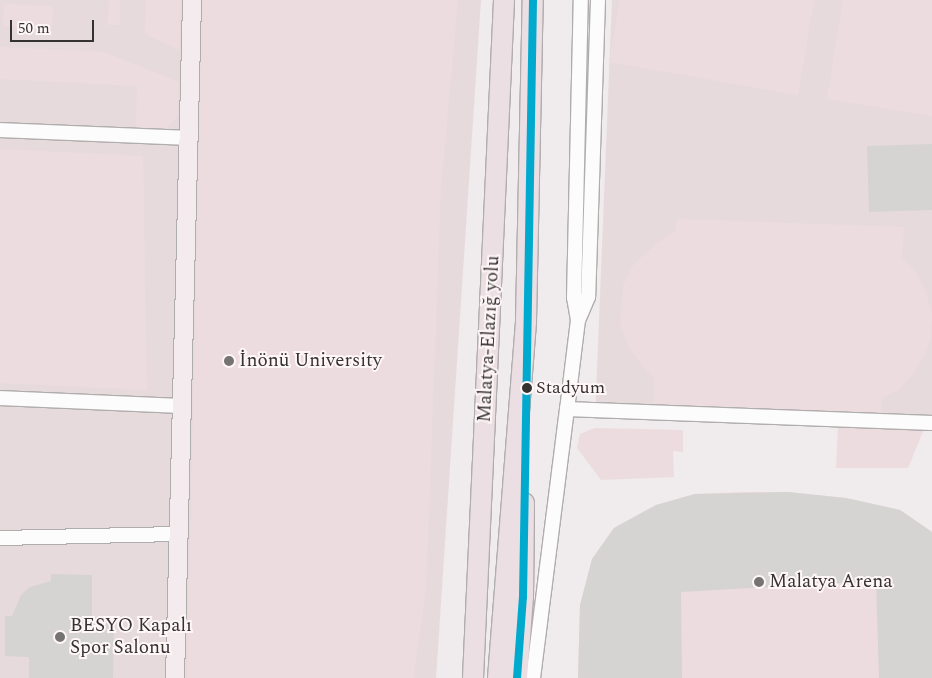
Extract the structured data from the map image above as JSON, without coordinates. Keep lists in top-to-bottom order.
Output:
{
  "streets": {
    "highway": ["Malatya-Elazığ yolu"]
  },
  "places": [
    "İnönü University",
    "Stadyum",
    "Malatya Arena",
    "BESYO Kapalı Spor Salonu"
  ],
  "scale_bar": "50 m"
}
